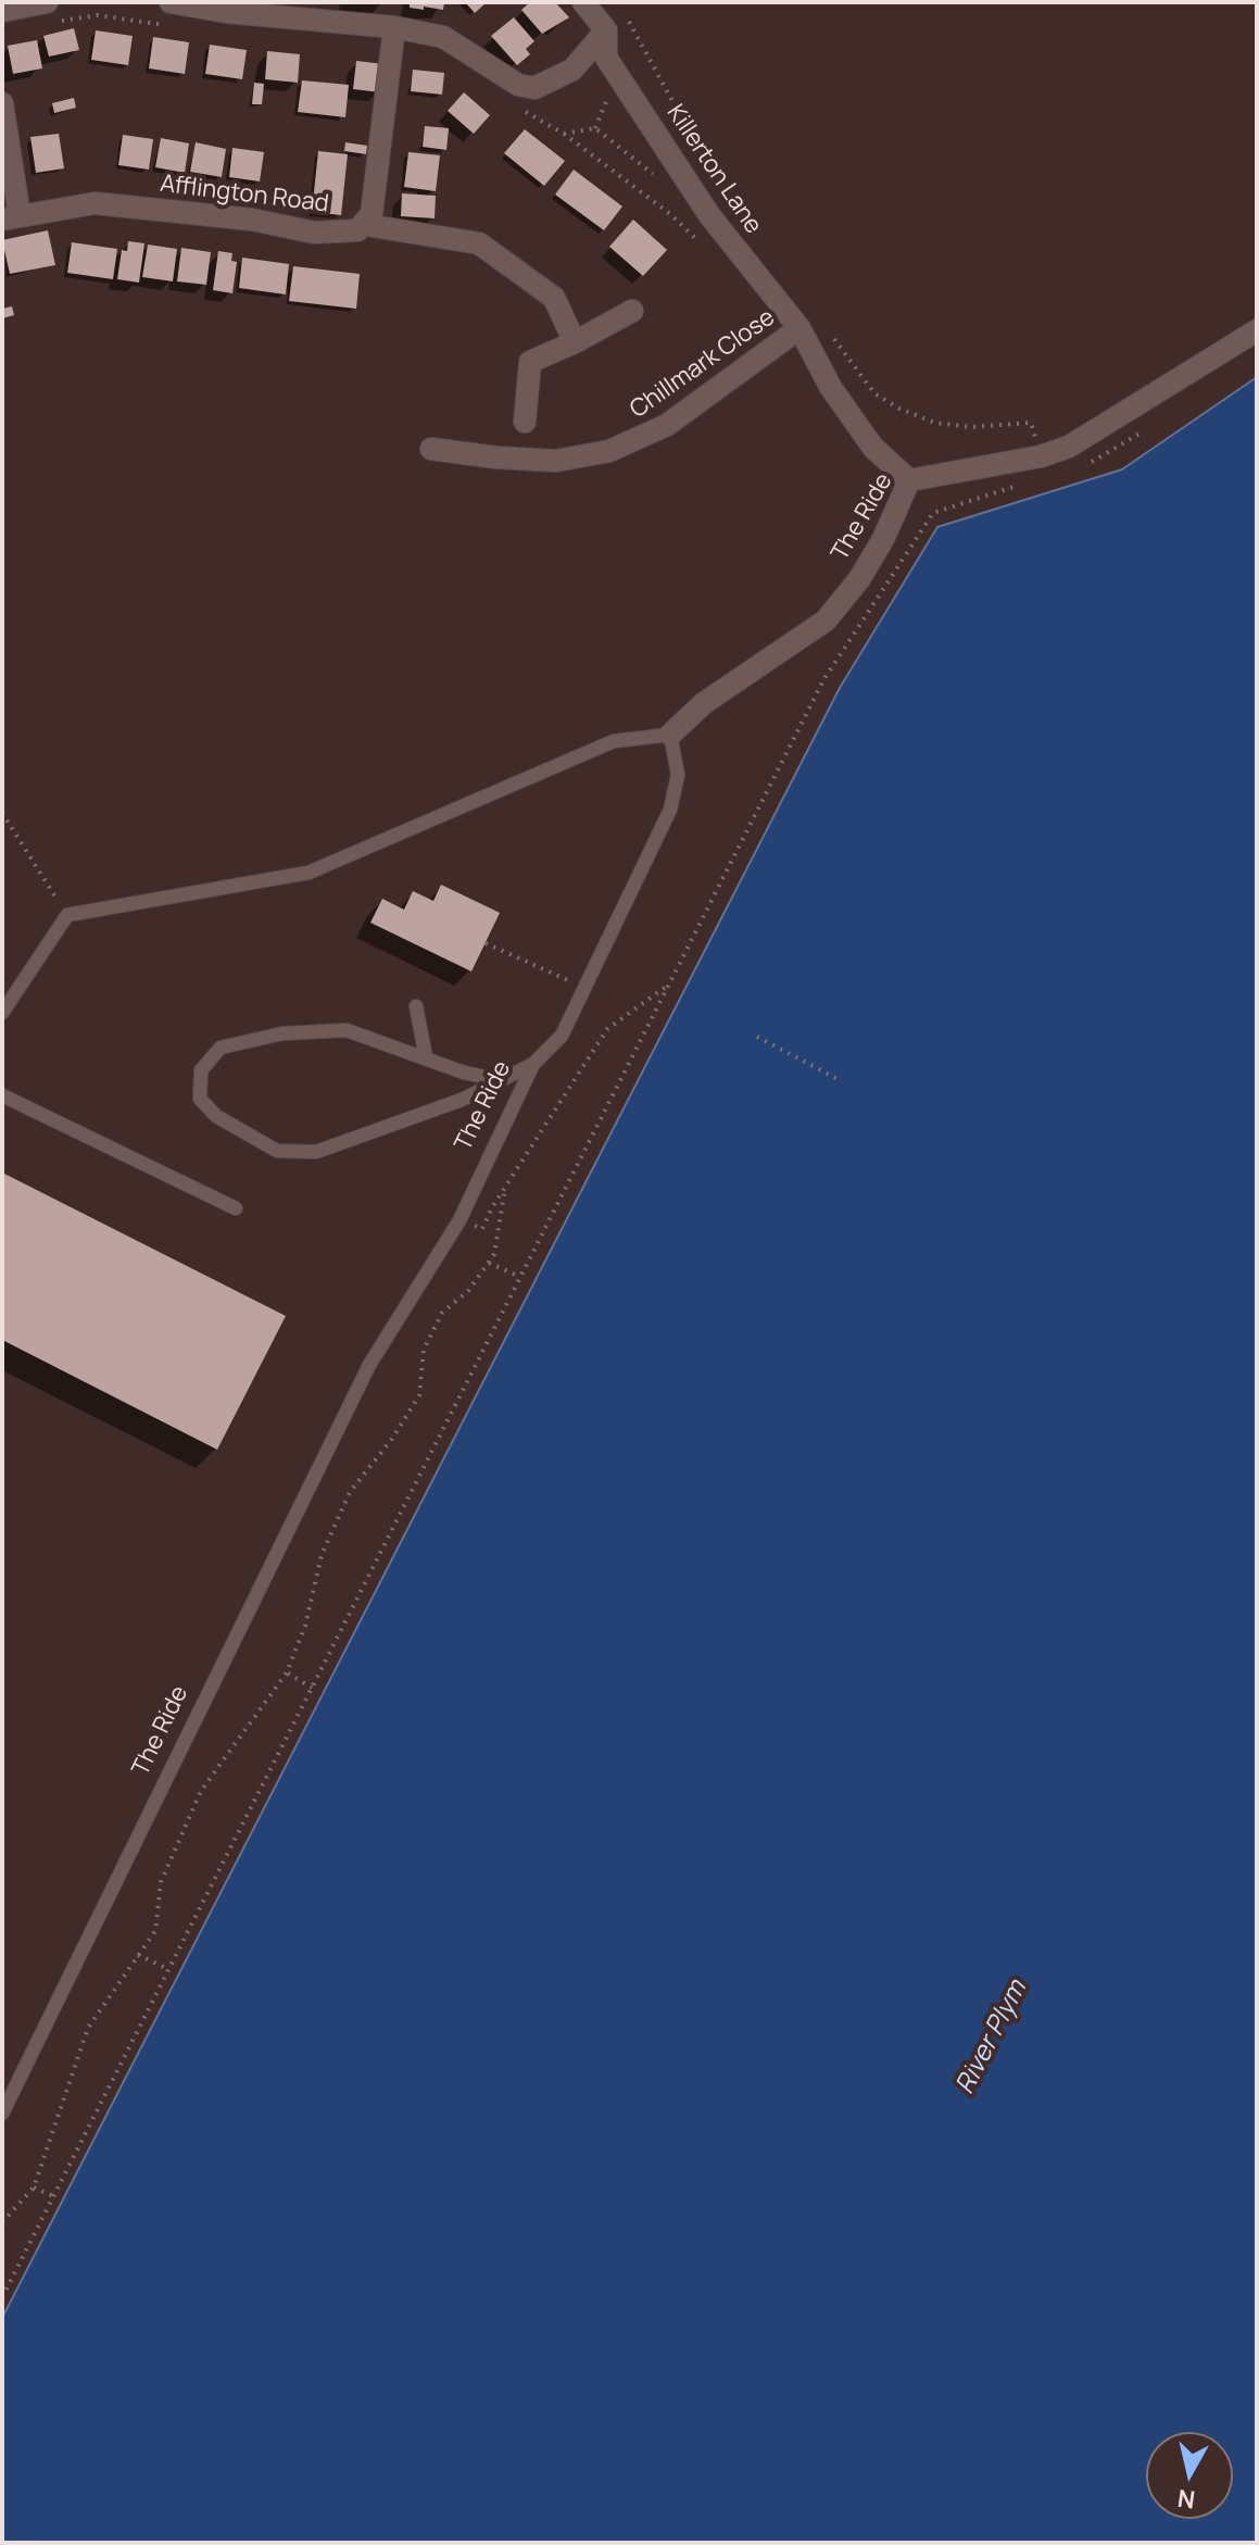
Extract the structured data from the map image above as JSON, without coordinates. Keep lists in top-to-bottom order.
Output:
{
  "streets": {
    "street": [
      "Killerton Lane",
      "Afflington Road",
      "Chillmark Close",
      "The Ride"
    ]
  },
  "crossings": [
    ["Killerton Lane", "Chillmark Close"],
    ["Killerton Lane", "The Ride"]
  ],
  "water": ["River Plym"],
  "north": "bottom"
}
